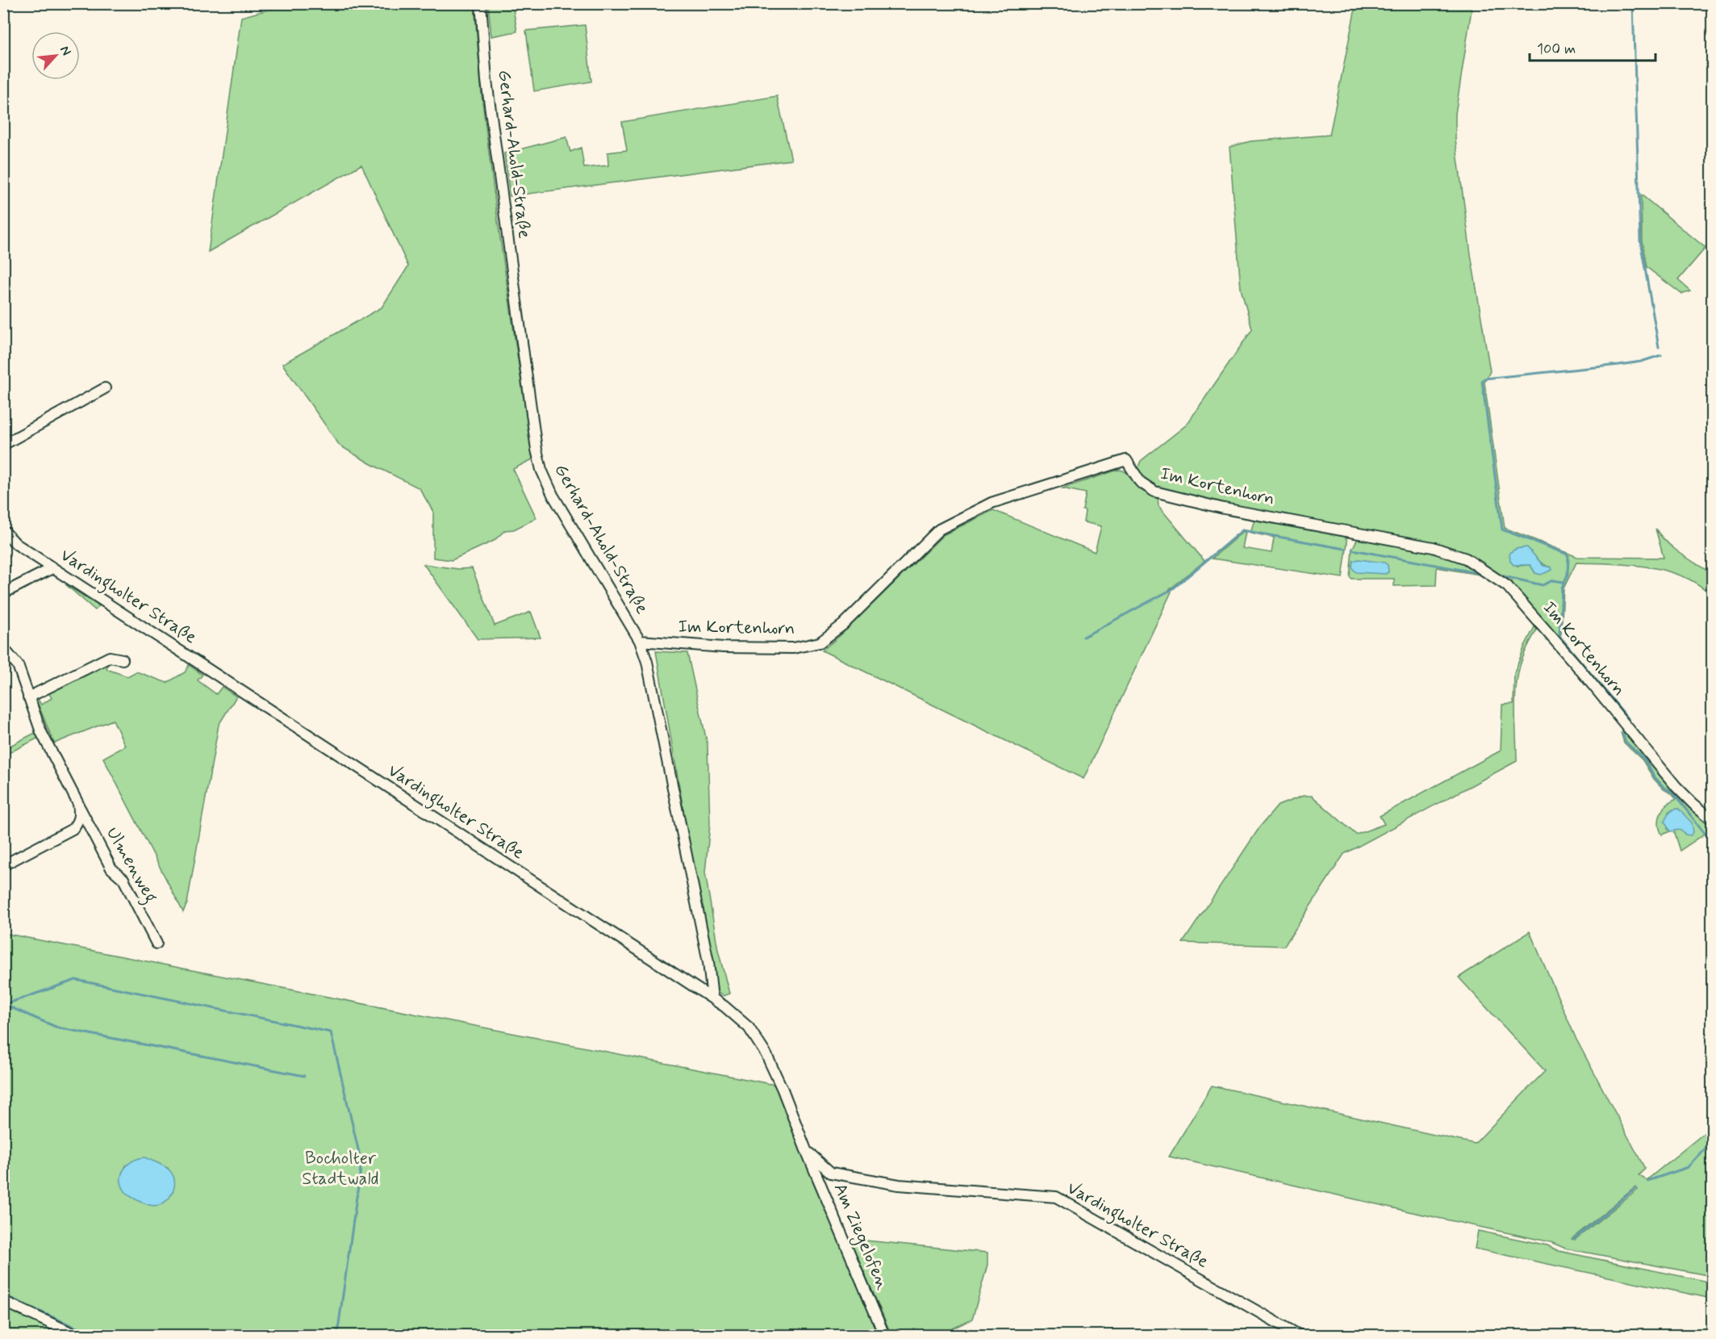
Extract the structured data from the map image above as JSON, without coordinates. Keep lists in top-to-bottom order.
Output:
{
  "streets": {
    "street": [
      "Gerhard-Ahold-Straße",
      "Im Kortenhorn",
      "Vardingholter Straße",
      "Ulmenweg",
      "Am Ziegelofen"
    ]
  },
  "crossings": [
    ["Gerhard-Ahold-Straße", "Im Kortenhorn"],
    ["Gerhard-Ahold-Straße", "Vardingholter Straße"],
    ["Vardingholter Straße", "Am Ziegelofen"]
  ],
  "parks": ["Bocholter Stadtwald"],
  "scale_bar": "100 m",
  "north": "top right"
}
